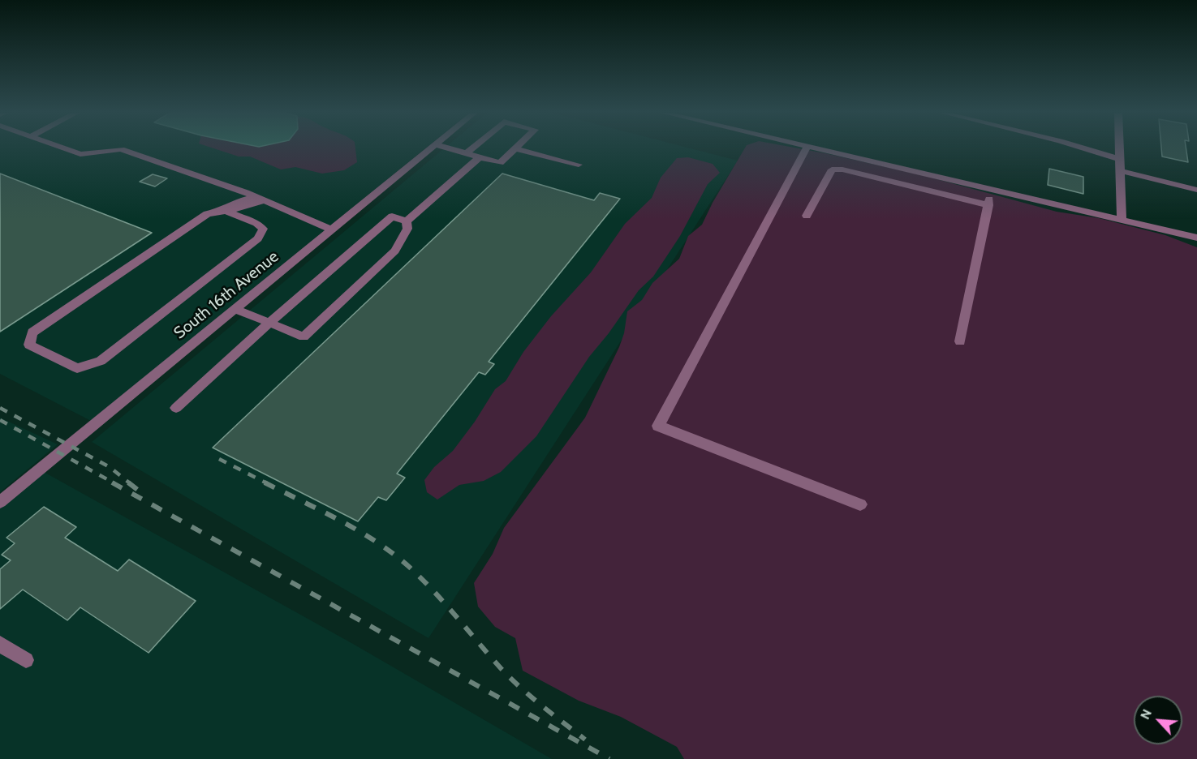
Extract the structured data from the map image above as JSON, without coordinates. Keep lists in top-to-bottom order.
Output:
{
  "streets": {
    "street": ["South 16th Avenue"]
  },
  "north": "top left"
}
